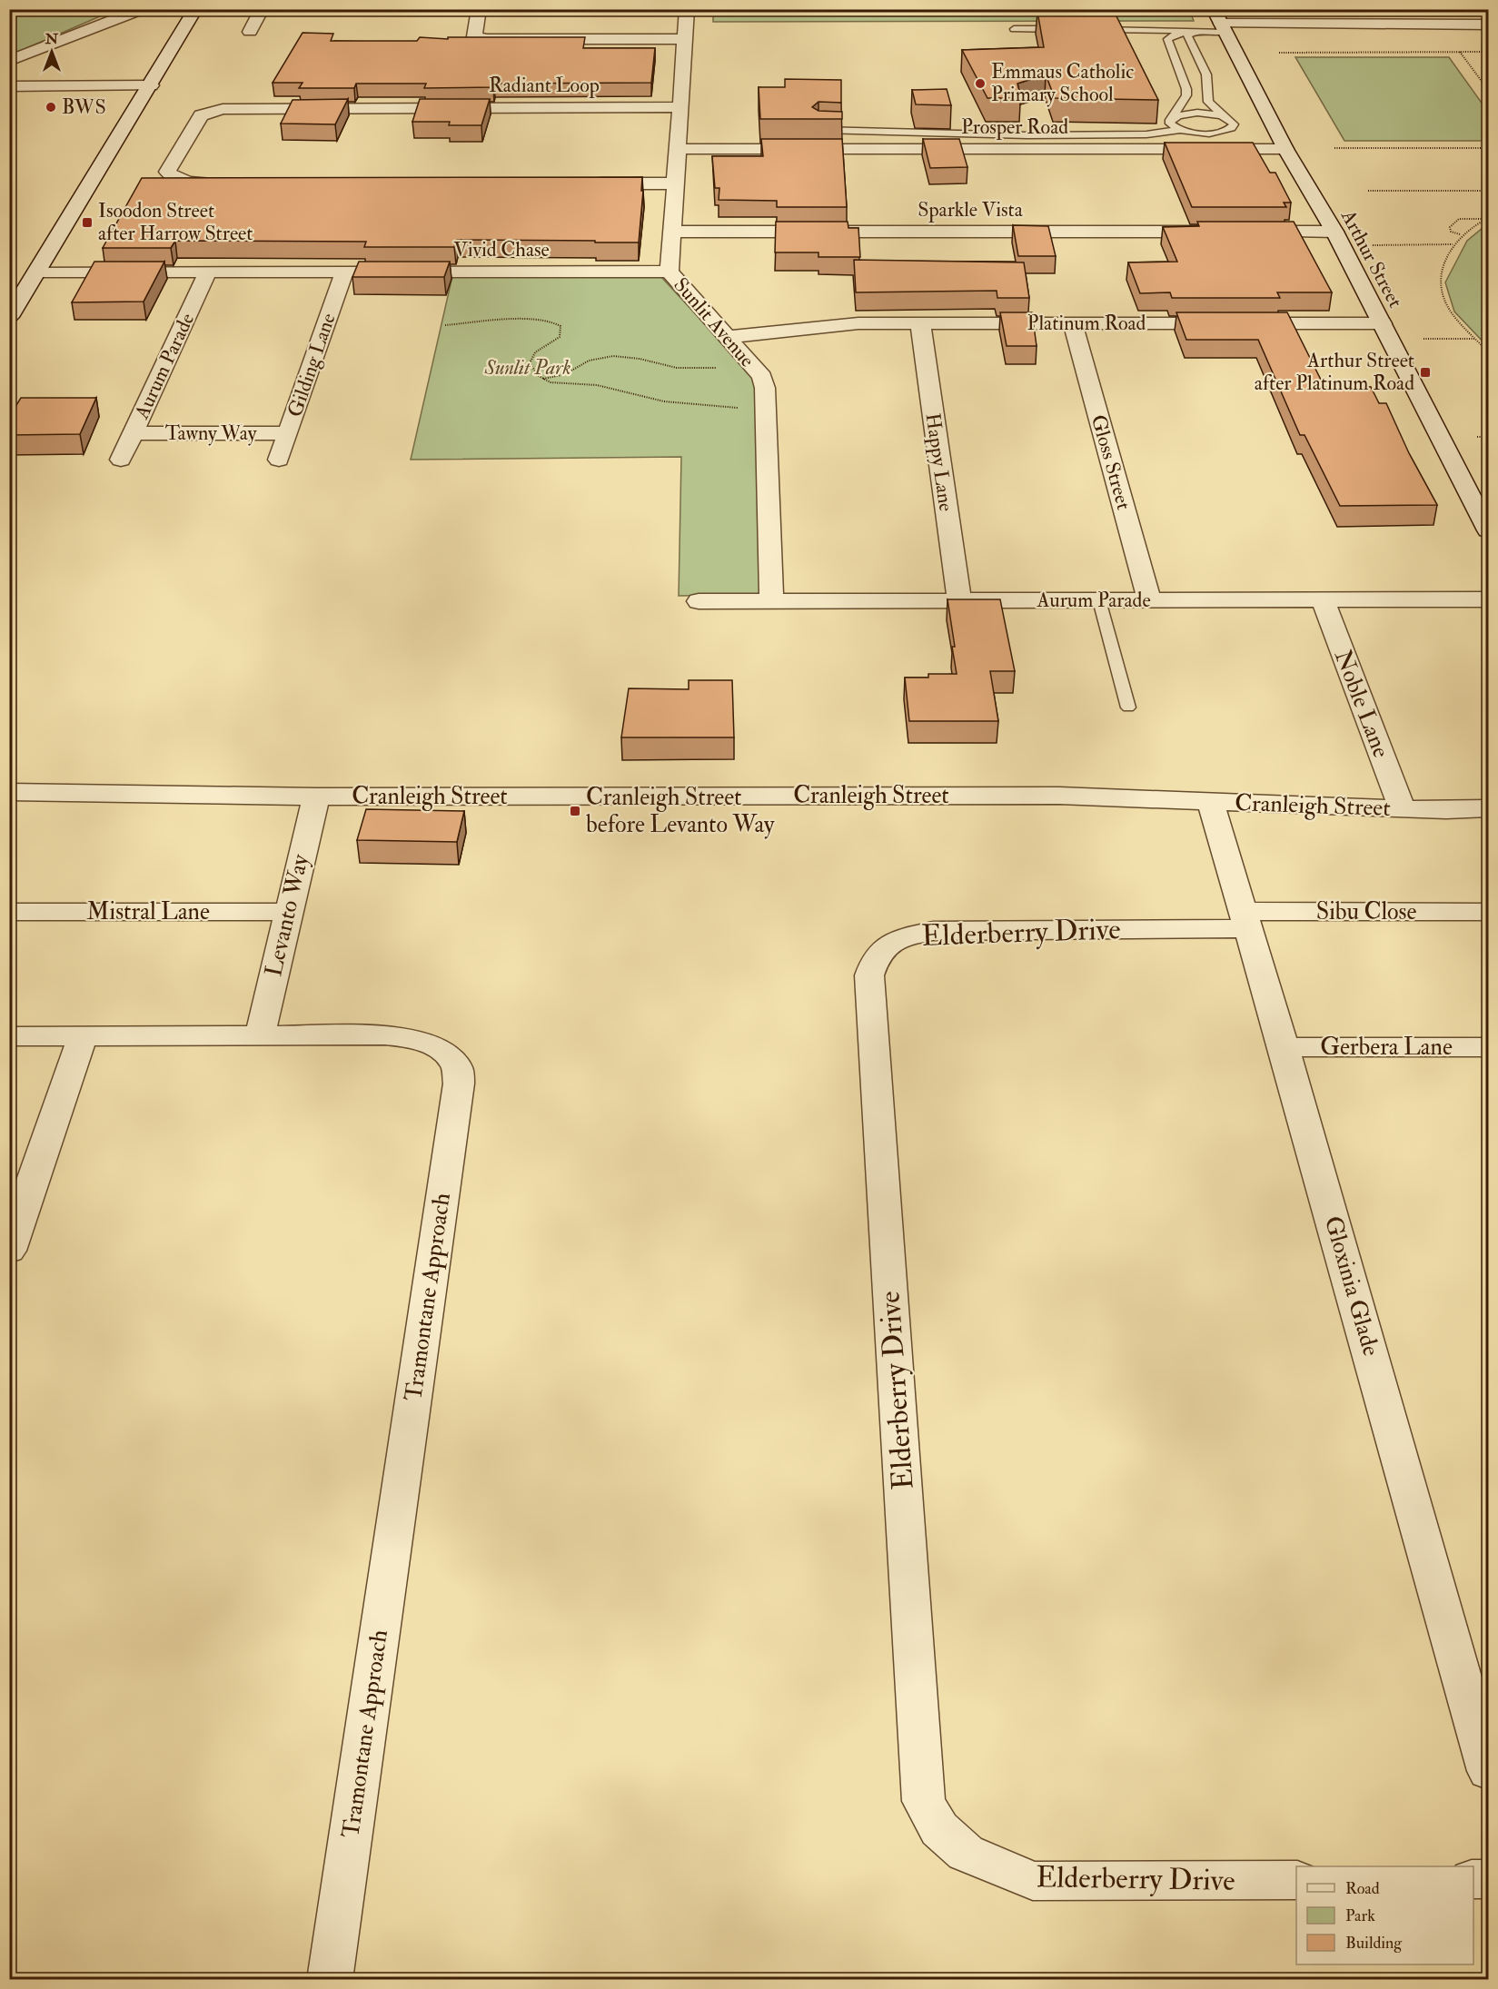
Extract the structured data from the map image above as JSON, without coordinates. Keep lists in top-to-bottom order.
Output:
{
  "streets": {
    "street": [
      "Radiant Loop",
      "Prosper Road",
      "Sparkle Vista",
      "Vivid Chase",
      "Arthur Street",
      "Sunlit Avenue",
      "Platinum Road",
      "Gilding Lane",
      "Aurum Parade",
      "Tawny Way",
      "Happy Lane",
      "Gloss Street",
      "Noble Lane",
      "Cranleigh Street",
      "Mistral Lane",
      "Sibu Close",
      "Levanto Way",
      "Elderberry Drive",
      "Gerbera Lane",
      "Gloxinia Glade",
      "Tramontane Approach"
    ]
  },
  "crossings": [
    ["Radiant Loop", "Sunlit Avenue"],
    ["Prosper Road", "Arthur Street"],
    ["Prosper Road", "Sunlit Avenue"],
    ["Sparkle Vista", "Sunlit Avenue"],
    ["Vivid Chase", "Sunlit Avenue"],
    ["Vivid Chase", "Gilding Lane"],
    ["Vivid Chase", "Aurum Parade"],
    ["Arthur Street", "Platinum Road"],
    ["Sunlit Avenue", "Platinum Road"],
    ["Sunlit Avenue", "Aurum Parade"],
    ["Platinum Road", "Happy Lane"],
    ["Platinum Road", "Gloss Street"],
    ["Gilding Lane", "Tawny Way"],
    ["Aurum Parade", "Tawny Way"],
    ["Aurum Parade", "Happy Lane"],
    ["Aurum Parade", "Gloss Street"],
    ["Aurum Parade", "Noble Lane"],
    ["Noble Lane", "Cranleigh Street"],
    ["Cranleigh Street", "Levanto Way"],
    ["Cranleigh Street", "Gloxinia Glade"],
    ["Mistral Lane", "Levanto Way"],
    ["Sibu Close", "Elderberry Drive"],
    ["Sibu Close", "Gloxinia Glade"],
    ["Levanto Way", "Tramontane Approach"],
    ["Elderberry Drive", "Gloxinia Glade"],
    ["Gerbera Lane", "Gloxinia Glade"]
  ],
  "parks": ["Sunlit Park"],
  "places": {
    "other": ["Emmaus Catholic Primary School", "BWS"],
    "transit": ["Isoodon Street after Harrow Street", "Arthur Street after Platinum Road", "Cranleigh Street before Levanto Way"]
  },
  "legend": ["Road", "Park", "Building"],
  "north": "top"
}
